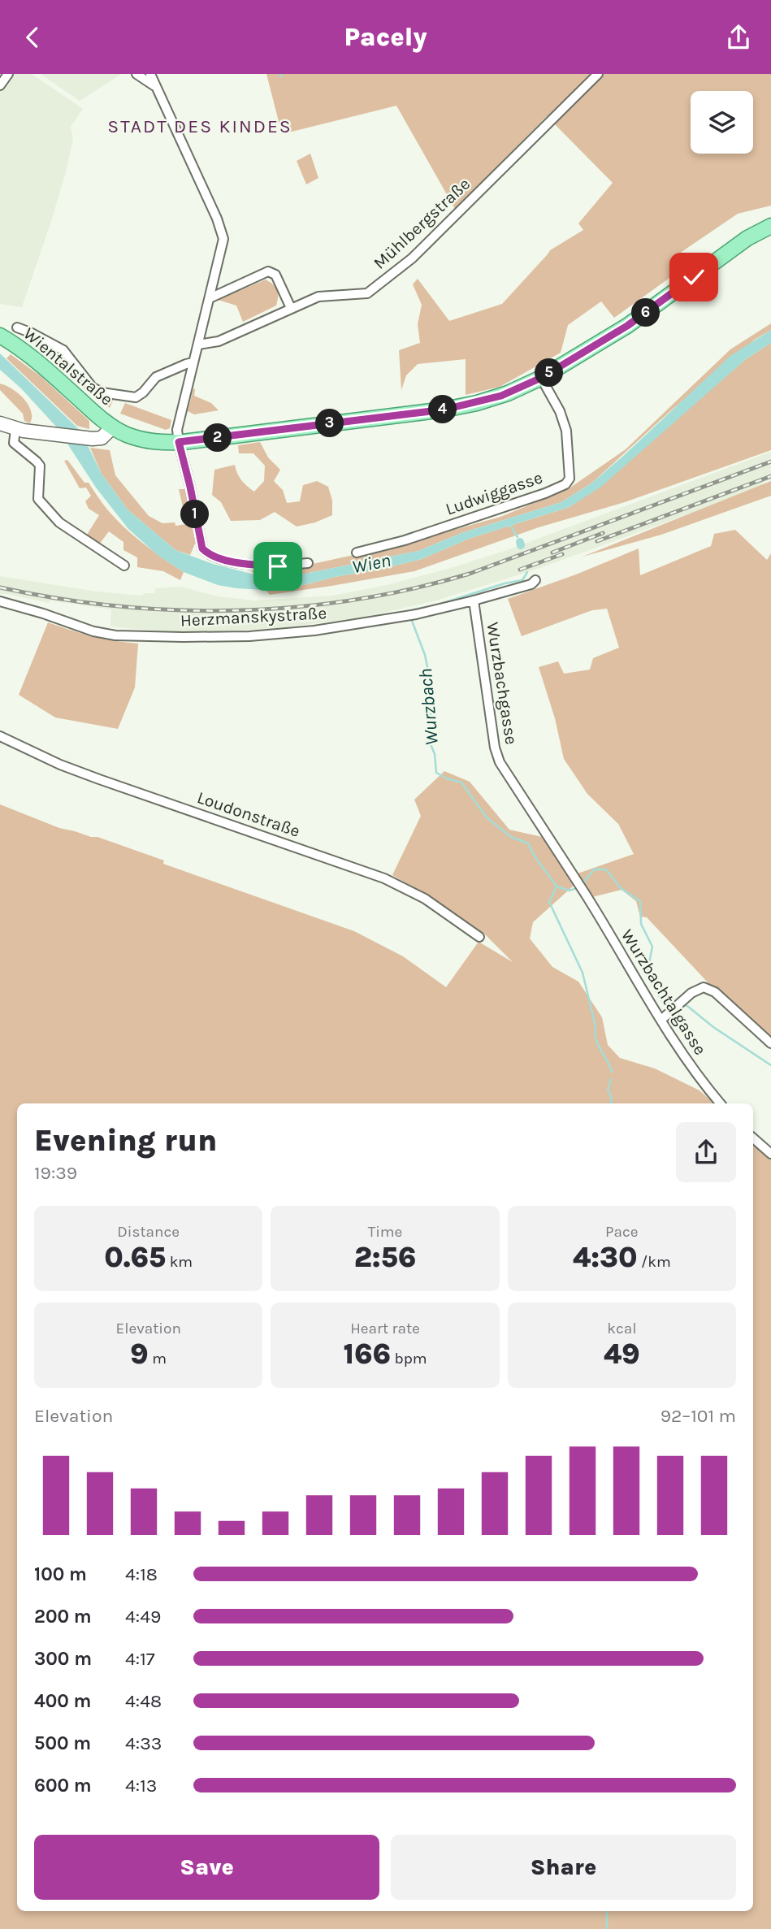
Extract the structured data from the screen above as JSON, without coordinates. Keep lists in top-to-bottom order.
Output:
{
  "streets": {
    "main road": ["Wientalstraße"],
    "street": [
      "Mühlbergstraße",
      "Ludwiggasse",
      "Herzmanskystraße",
      "Wurzbachgasse",
      "Loudonstraße",
      "Wurzbachtalgasse"
    ]
  },
  "crossings": [
    ["Wientalstraße", "Ludwiggasse"],
    ["Herzmanskystraße", "Wurzbachgasse"],
    ["Wurzbachgasse", "Wurzbachtalgasse"]
  ],
  "districts": ["STADT DES KINDES"],
  "water": ["Wien", "Wurzbach"],
  "page": {
    "header": "Pacely",
    "pins": [
      "6",
      "5",
      "4",
      "3",
      "2",
      "1"
    ],
    "heading": ["Evening run", "19:39"],
    "stats": [
      ["Distance", "0.65 km"],
      ["Time", "2:56"],
      ["Pace", "4:30 /km"],
      ["Elevation", "9 m"],
      ["Heart rate", "166 bpm"],
      ["kcal", "49"]
    ],
    "chart": ["Elevation", "92–101 m"],
    "list": [
      {
        "name": "100 m",
        "note": "4:18"
      },
      {
        "name": "200 m",
        "note": "4:49"
      },
      {
        "name": "300 m",
        "note": "4:17"
      },
      {
        "name": "400 m",
        "note": "4:48"
      },
      {
        "name": "500 m",
        "note": "4:33"
      },
      {
        "name": "600 m",
        "note": "4:13"
      }
    ],
    "buttons": ["Save", "Share"]
  }
}
